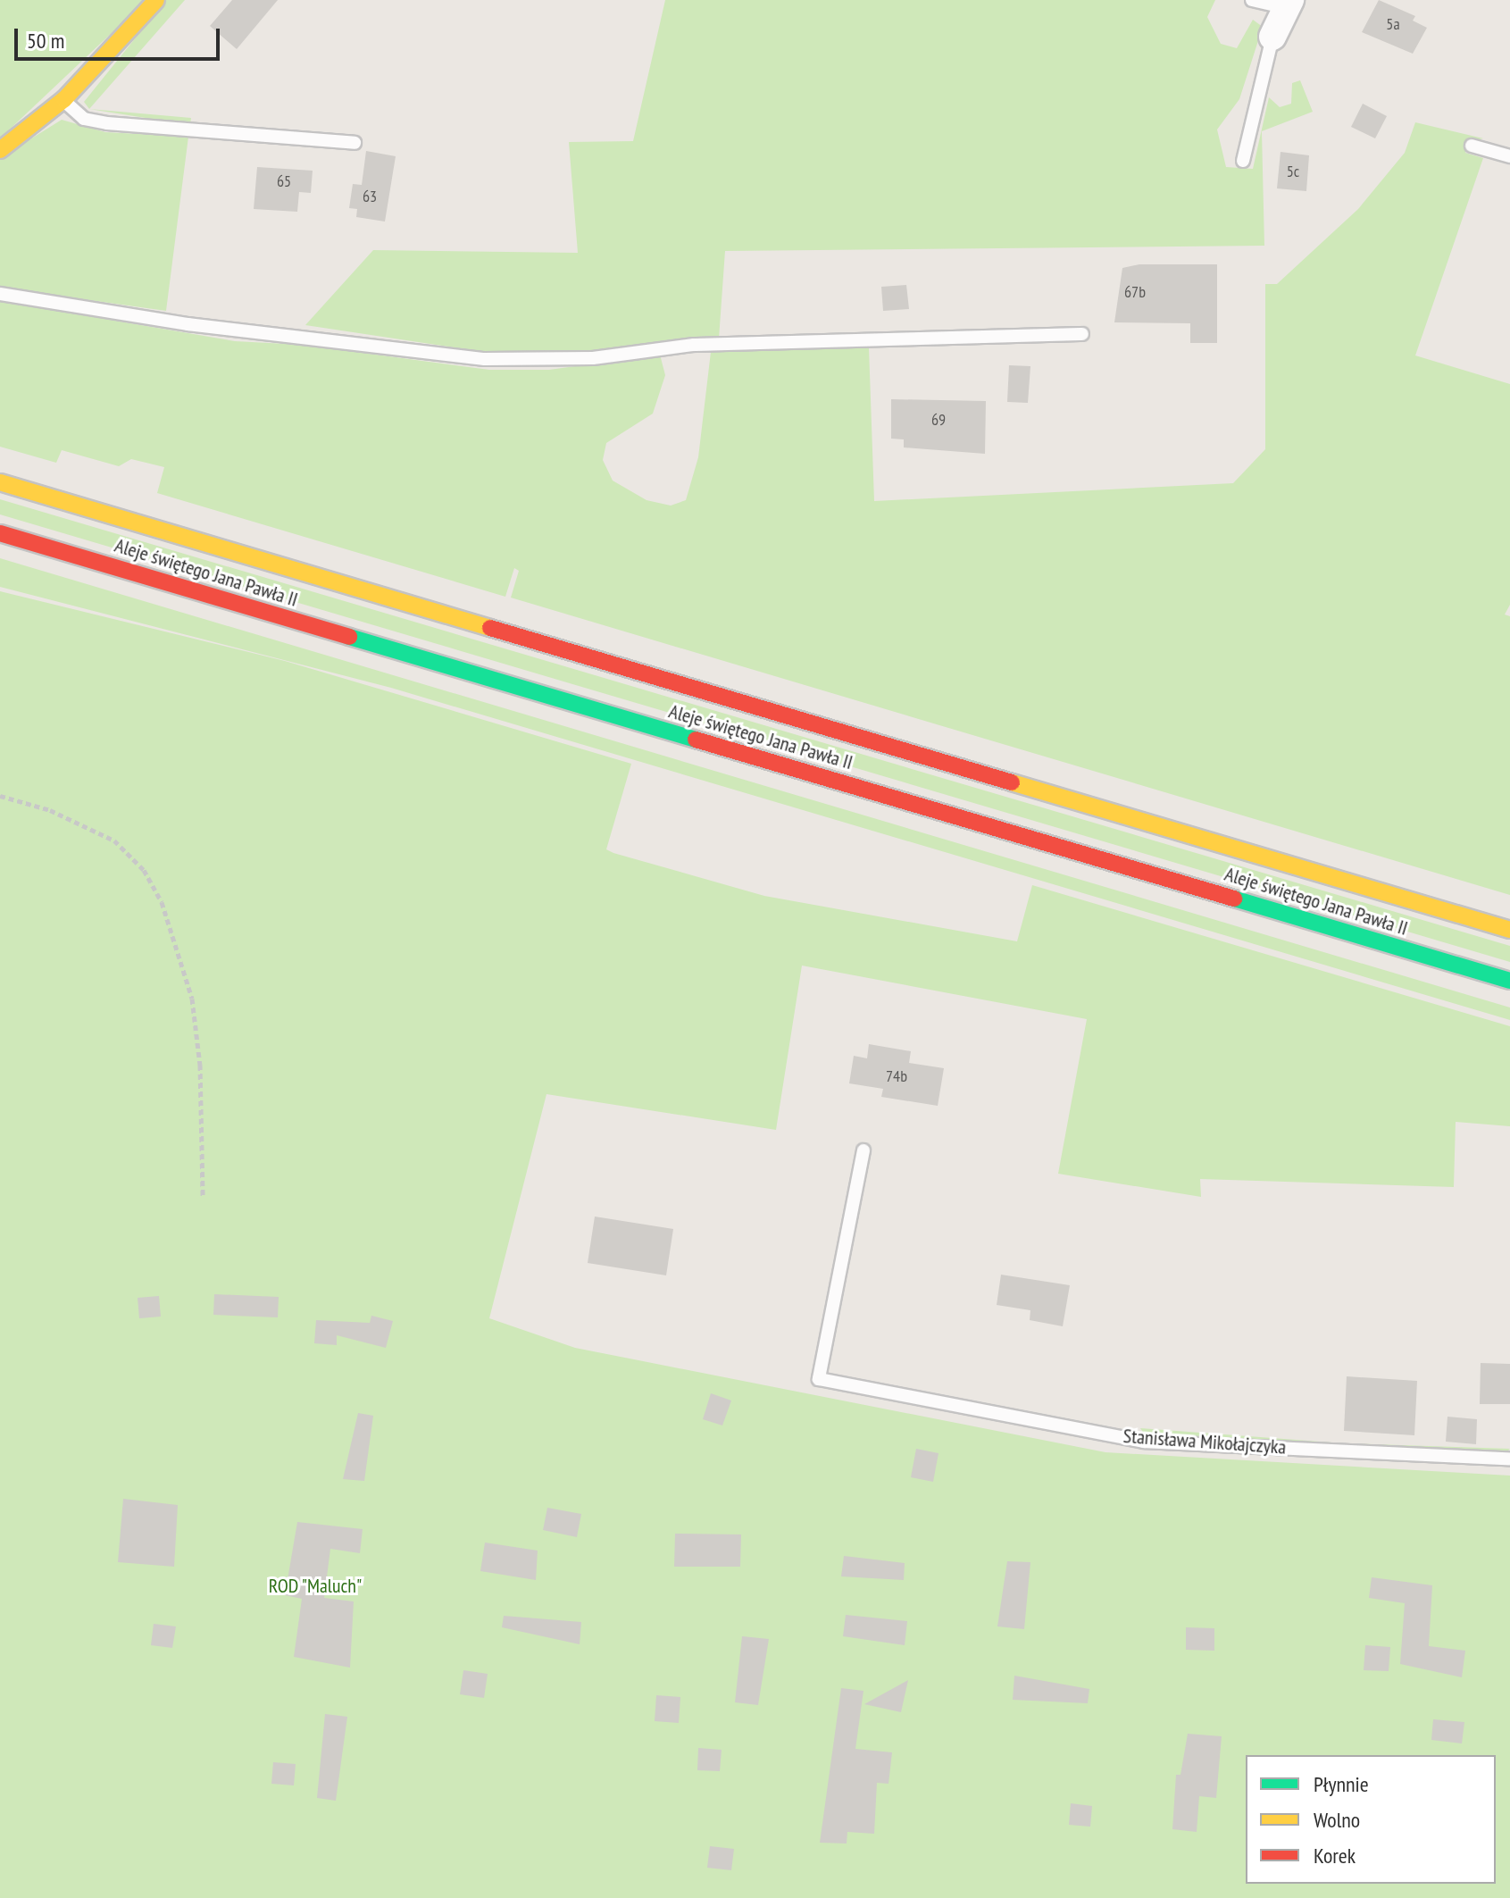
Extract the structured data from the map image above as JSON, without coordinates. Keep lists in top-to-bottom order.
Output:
{
  "streets": {
    "main road": ["Aleje świętego Jana Pawła II"],
    "lane": ["Stanisława Mikołajczyka"]
  },
  "parks": ["ROD \"Maluch\""],
  "house_numbers": [
    "5a",
    "5c",
    "65",
    "63",
    "67b",
    "69",
    "74b"
  ],
  "legend": ["Płynnie", "Wolno", "Korek"],
  "scale_bar": "50 m"
}
